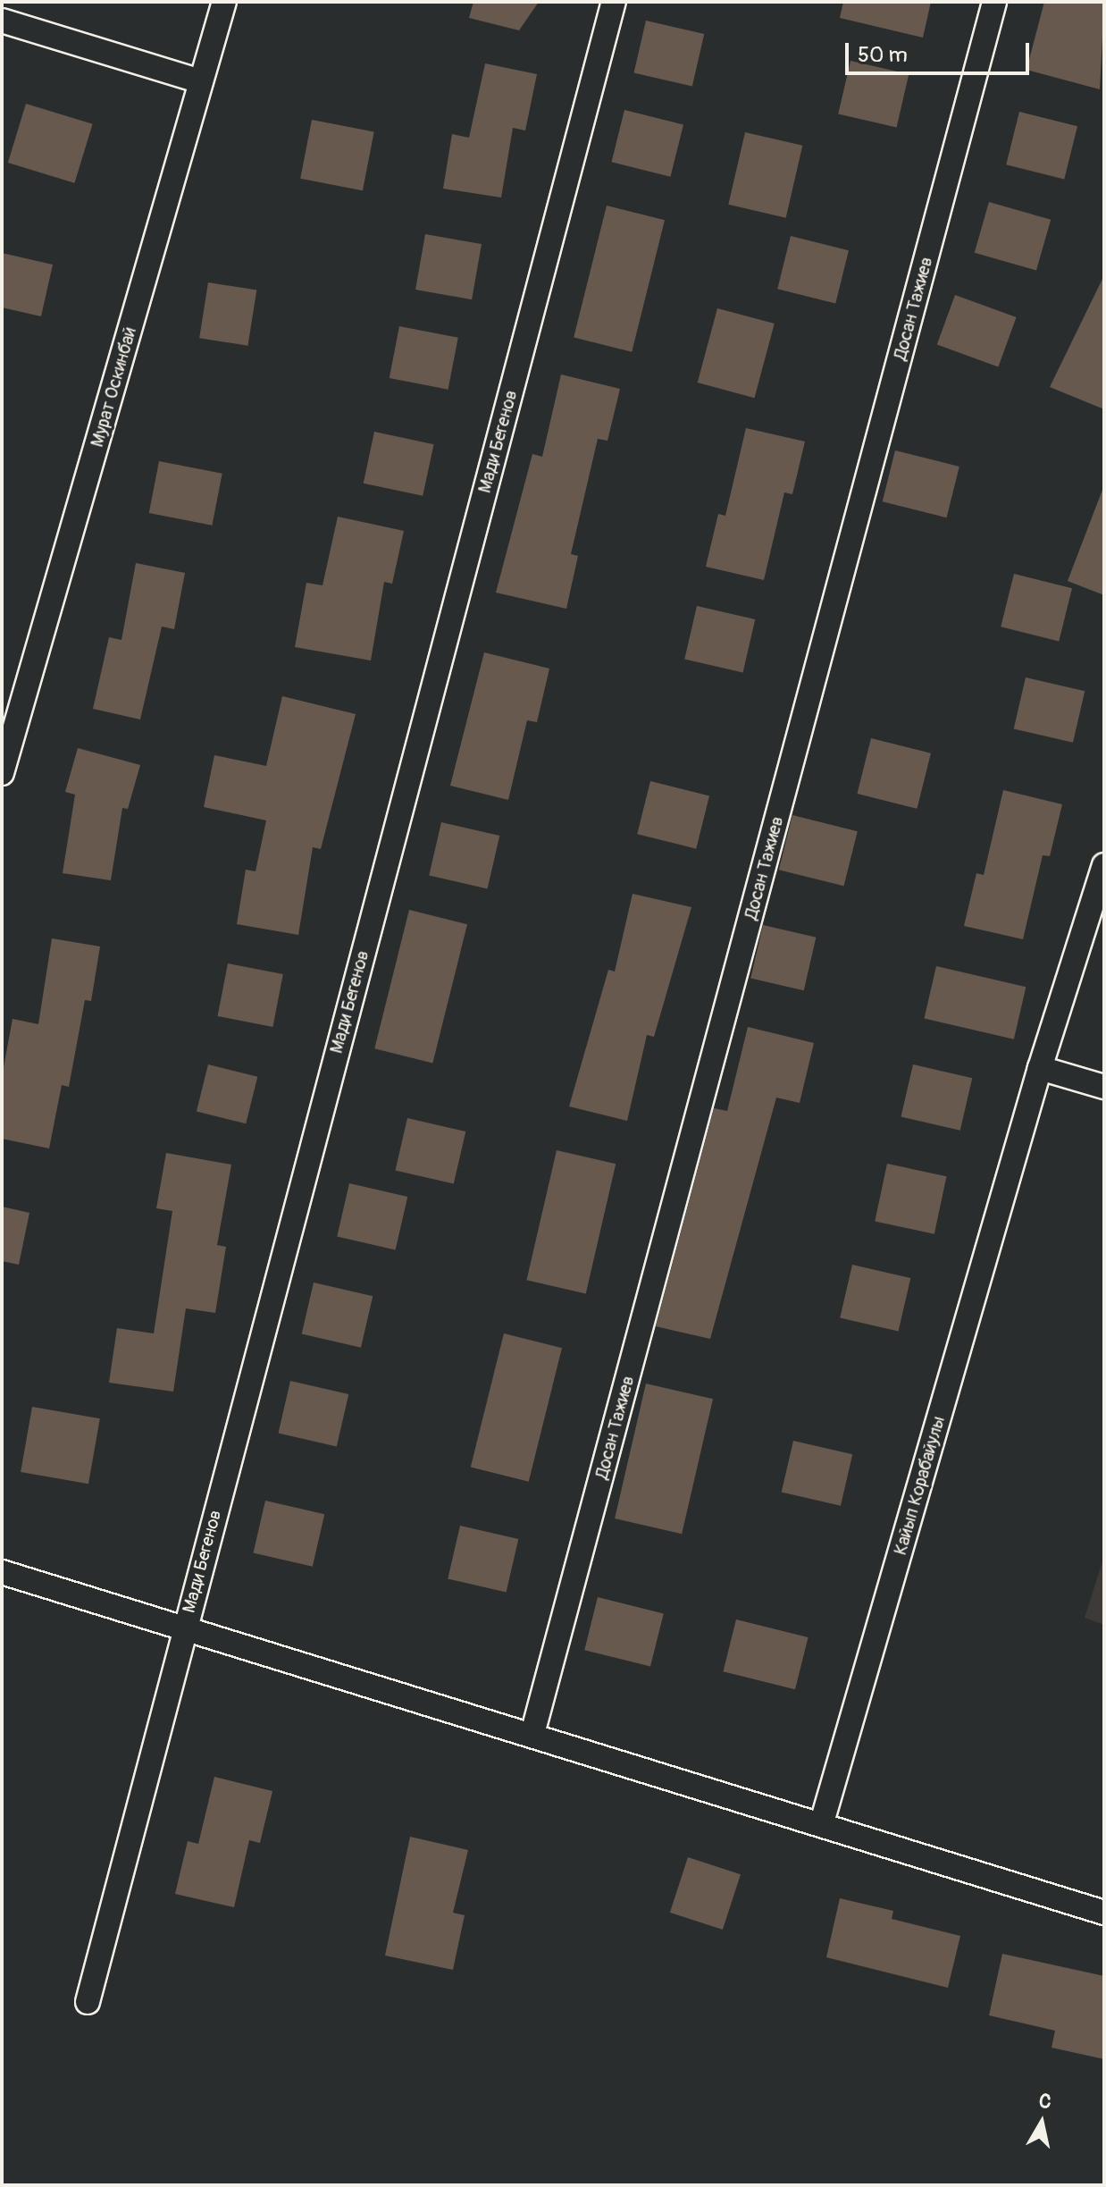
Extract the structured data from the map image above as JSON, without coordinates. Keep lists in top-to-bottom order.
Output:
{
  "streets": {
    "street": [
      "Досан Тажиев",
      "Мурат Оскинбай",
      "Мади Бегенов",
      "Кайып Корабайулы"
    ]
  },
  "scale_bar": "50 m",
  "north": "top"
}
